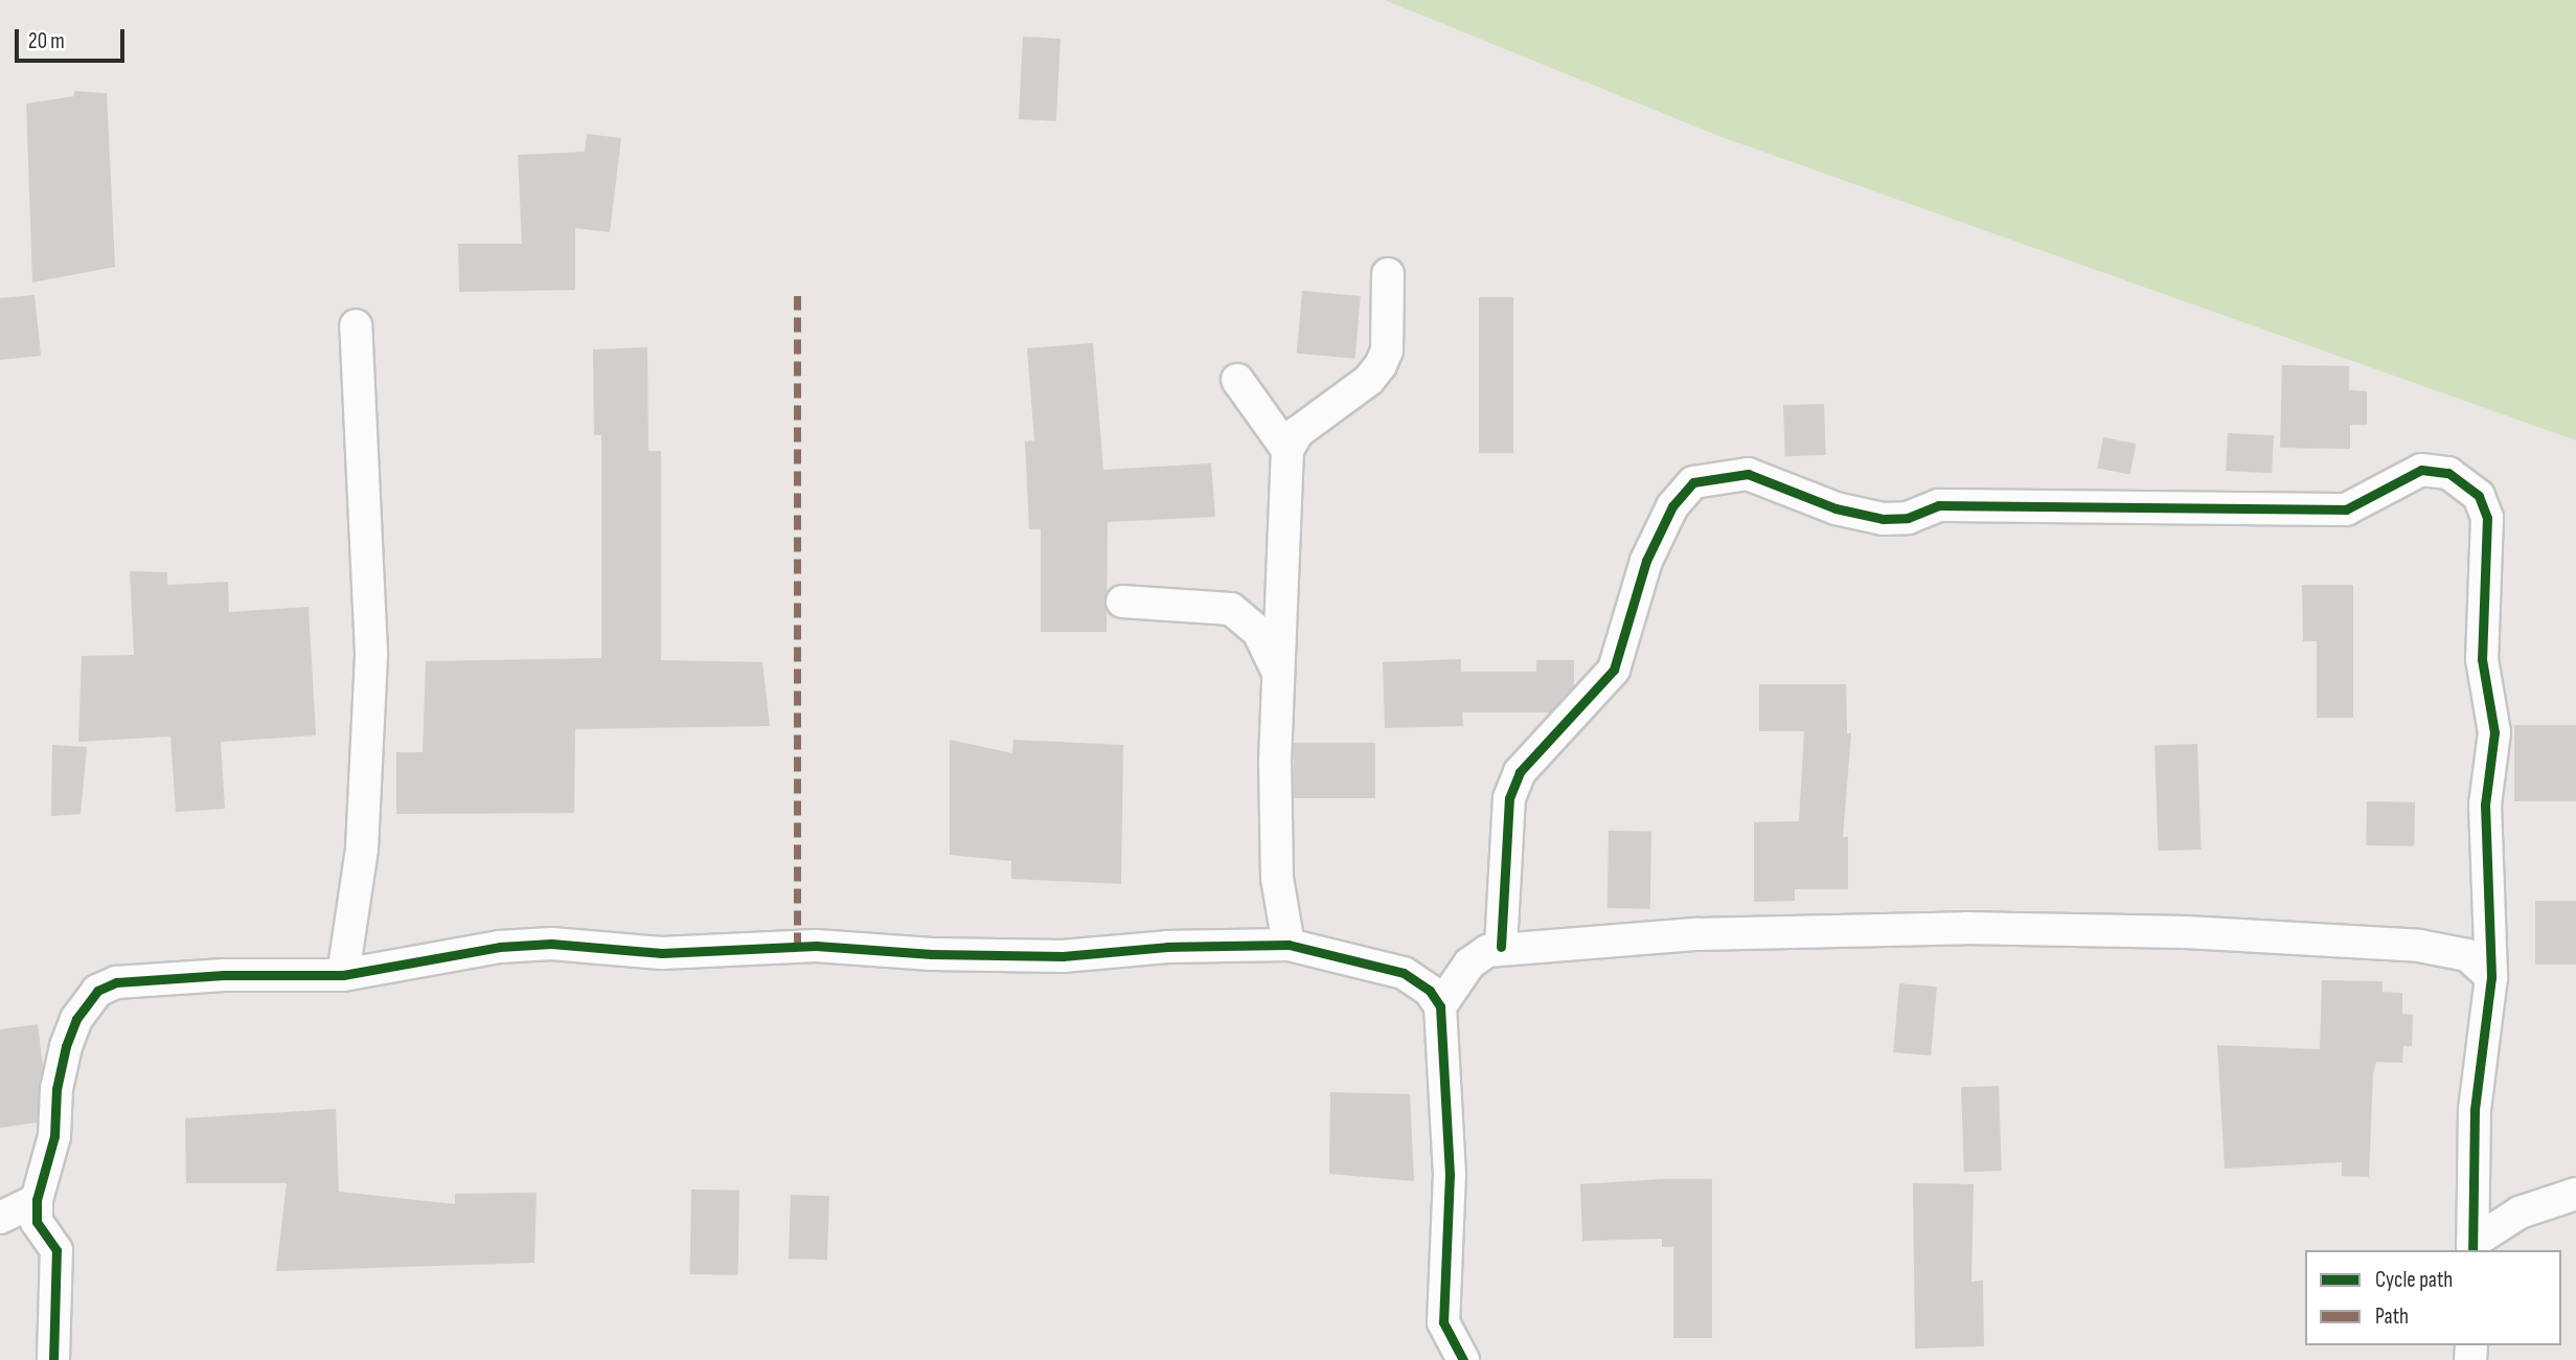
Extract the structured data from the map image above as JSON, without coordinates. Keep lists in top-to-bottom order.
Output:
{
  "legend": ["Cycle path", "Path"],
  "scale_bar": "20 m"
}
